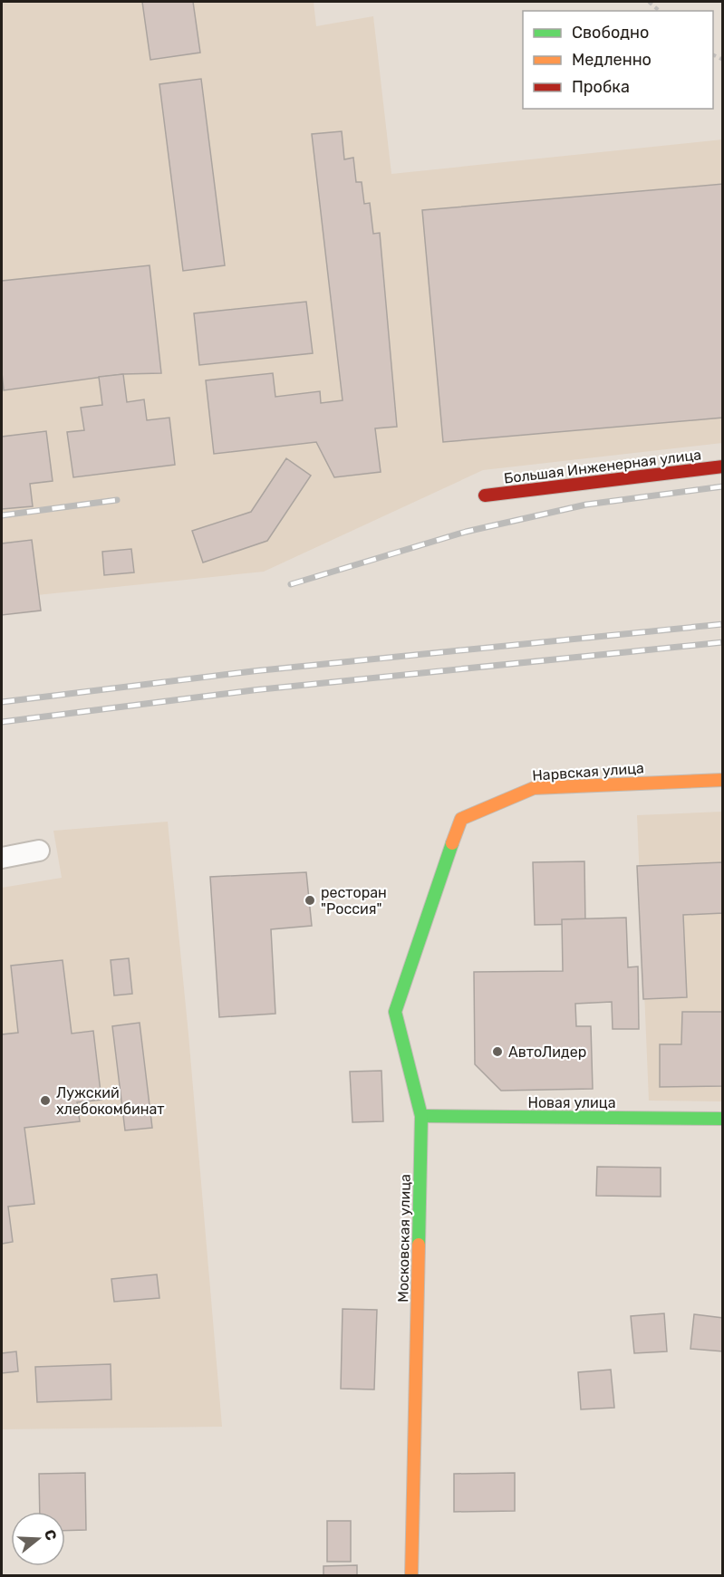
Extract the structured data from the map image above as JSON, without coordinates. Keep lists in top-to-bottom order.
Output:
{
  "streets": {
    "street": [
      "Большая Инженерная улица",
      "Нарвская улица",
      "Новая улица",
      "Московская улица"
    ]
  },
  "crossings": [
    ["Нарвская улица", "Московская улица"],
    ["Новая улица", "Московская улица"]
  ],
  "places": ["ресторан \"Россия\"", "АвтоЛидер", "Лужский хлебокомбинат"],
  "legend": ["Свободно", "Медленно", "Пробка"],
  "north": "right"
}
